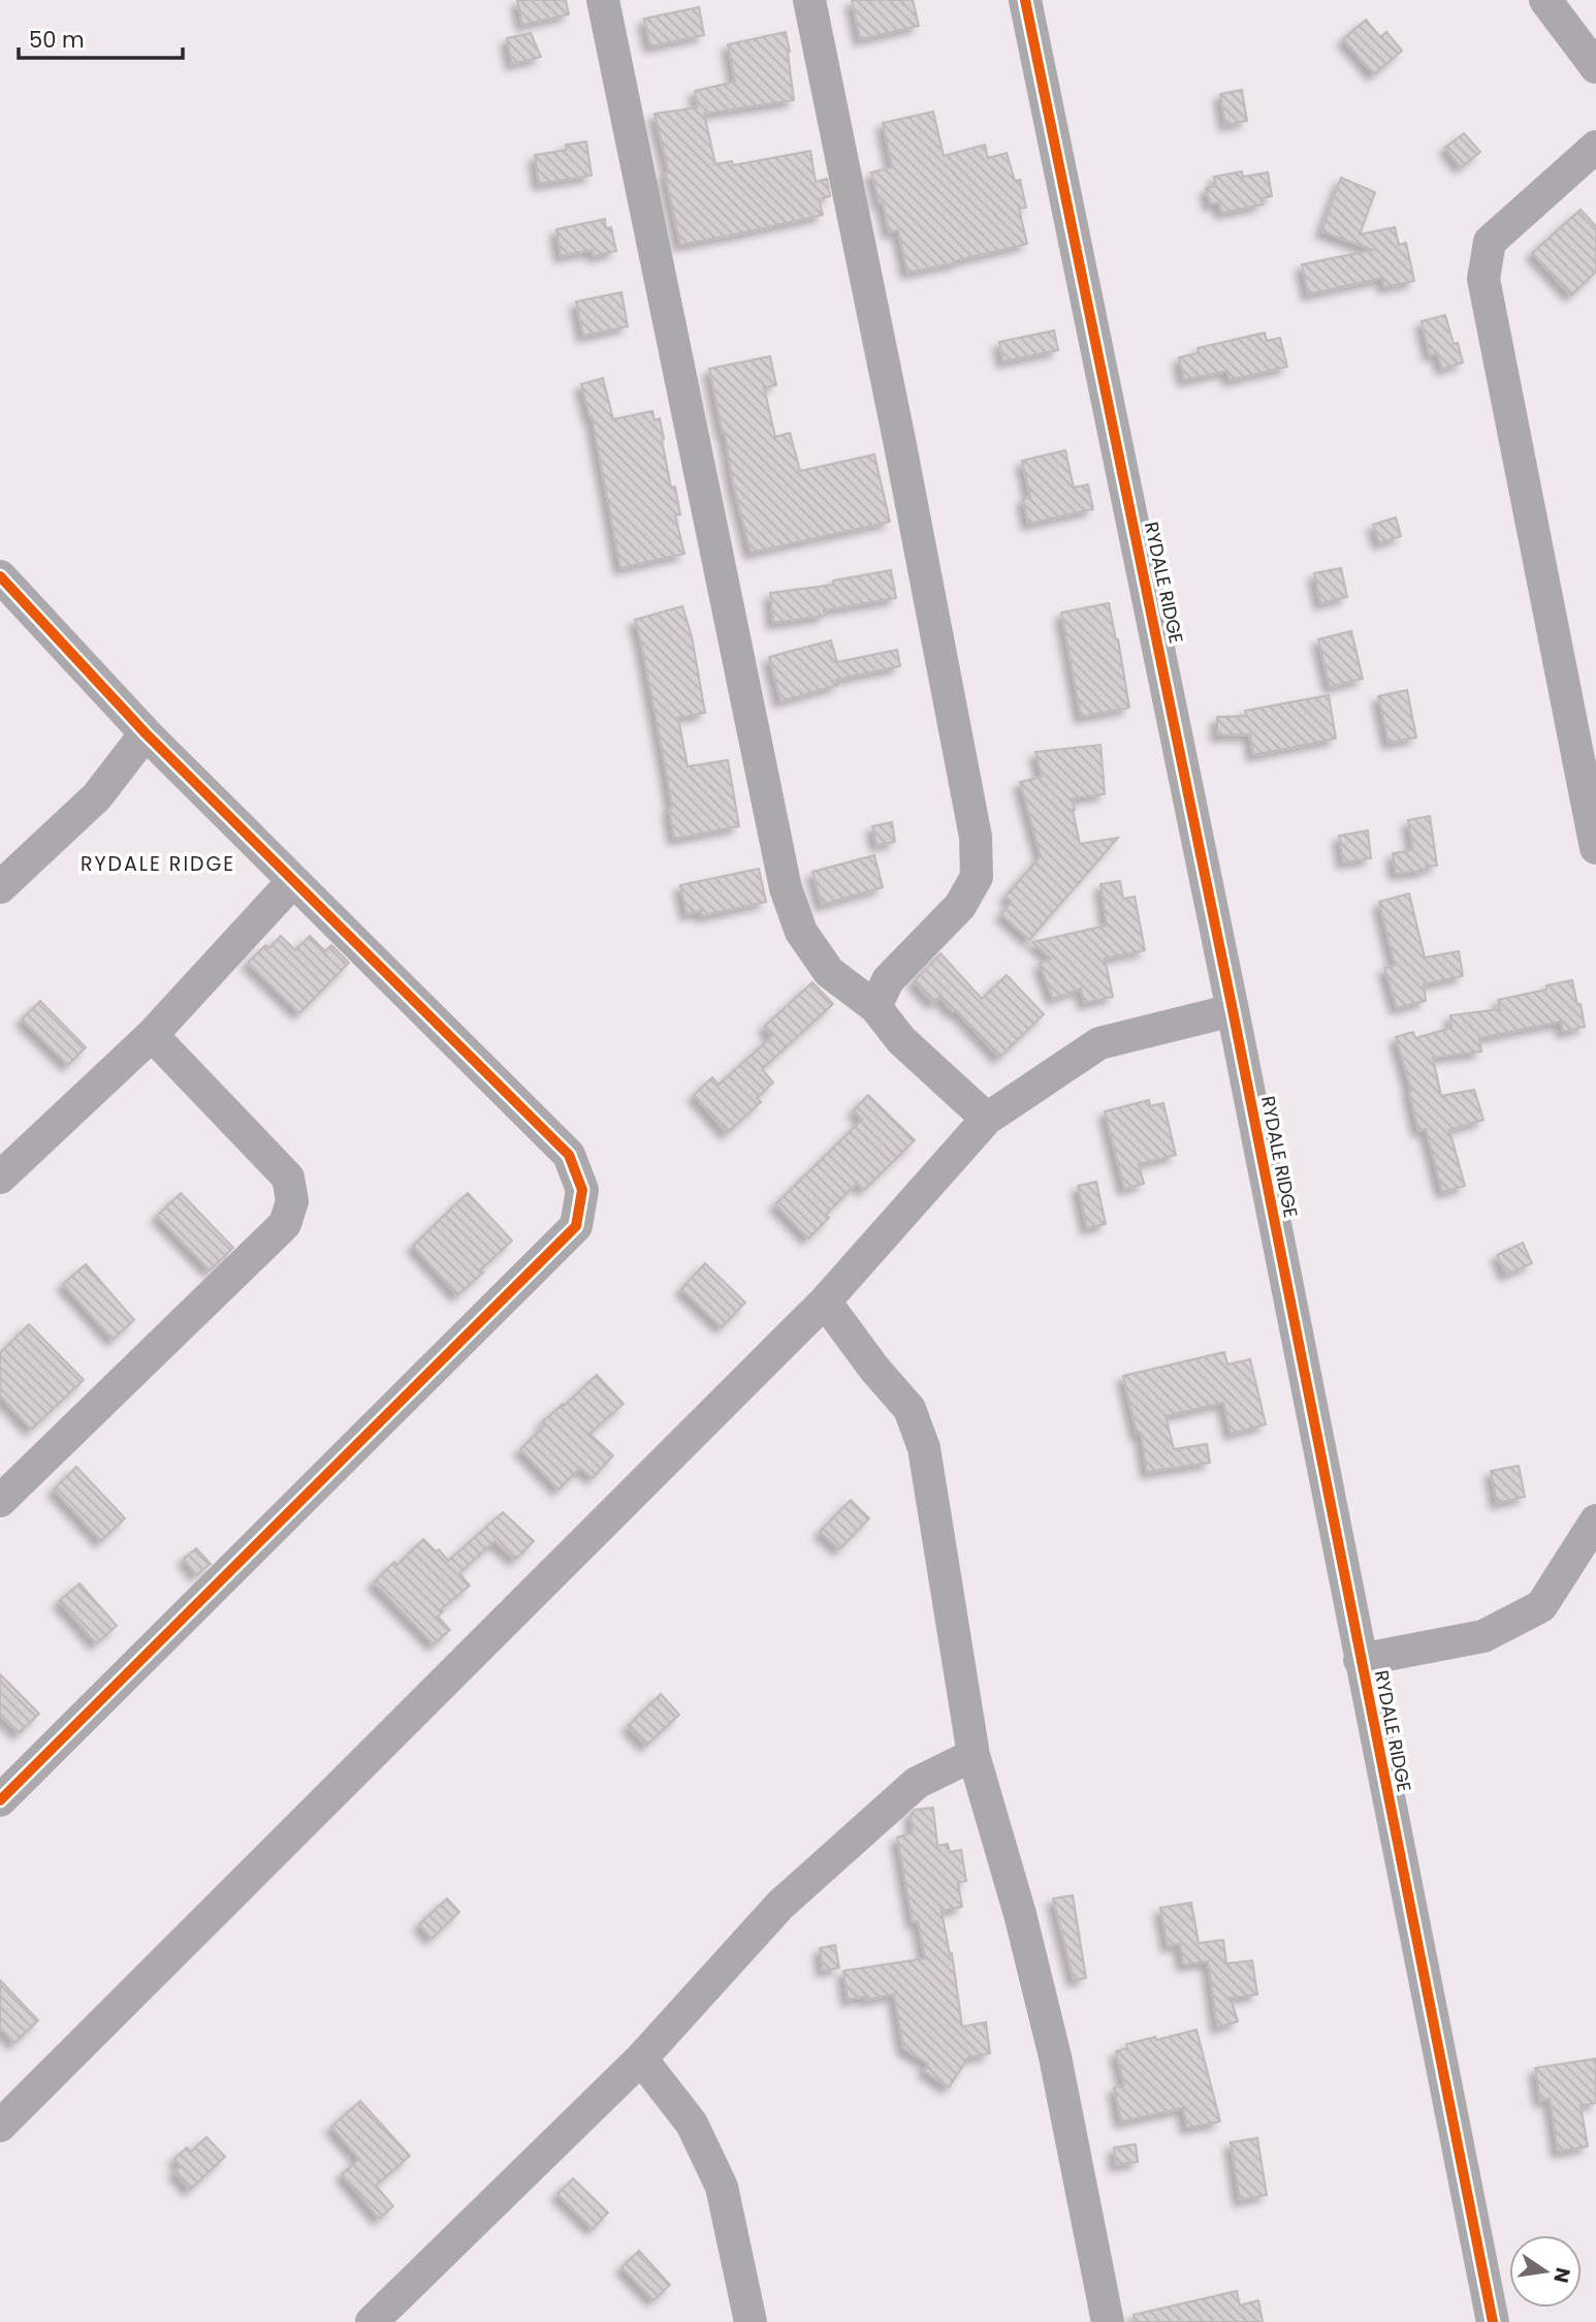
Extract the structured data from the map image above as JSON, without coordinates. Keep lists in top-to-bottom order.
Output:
{
  "streets": {
    "street": ["RYDALE RIDGE"]
  },
  "districts": ["RYDALE RIDGE"],
  "scale_bar": "50 m",
  "north": "right"
}
